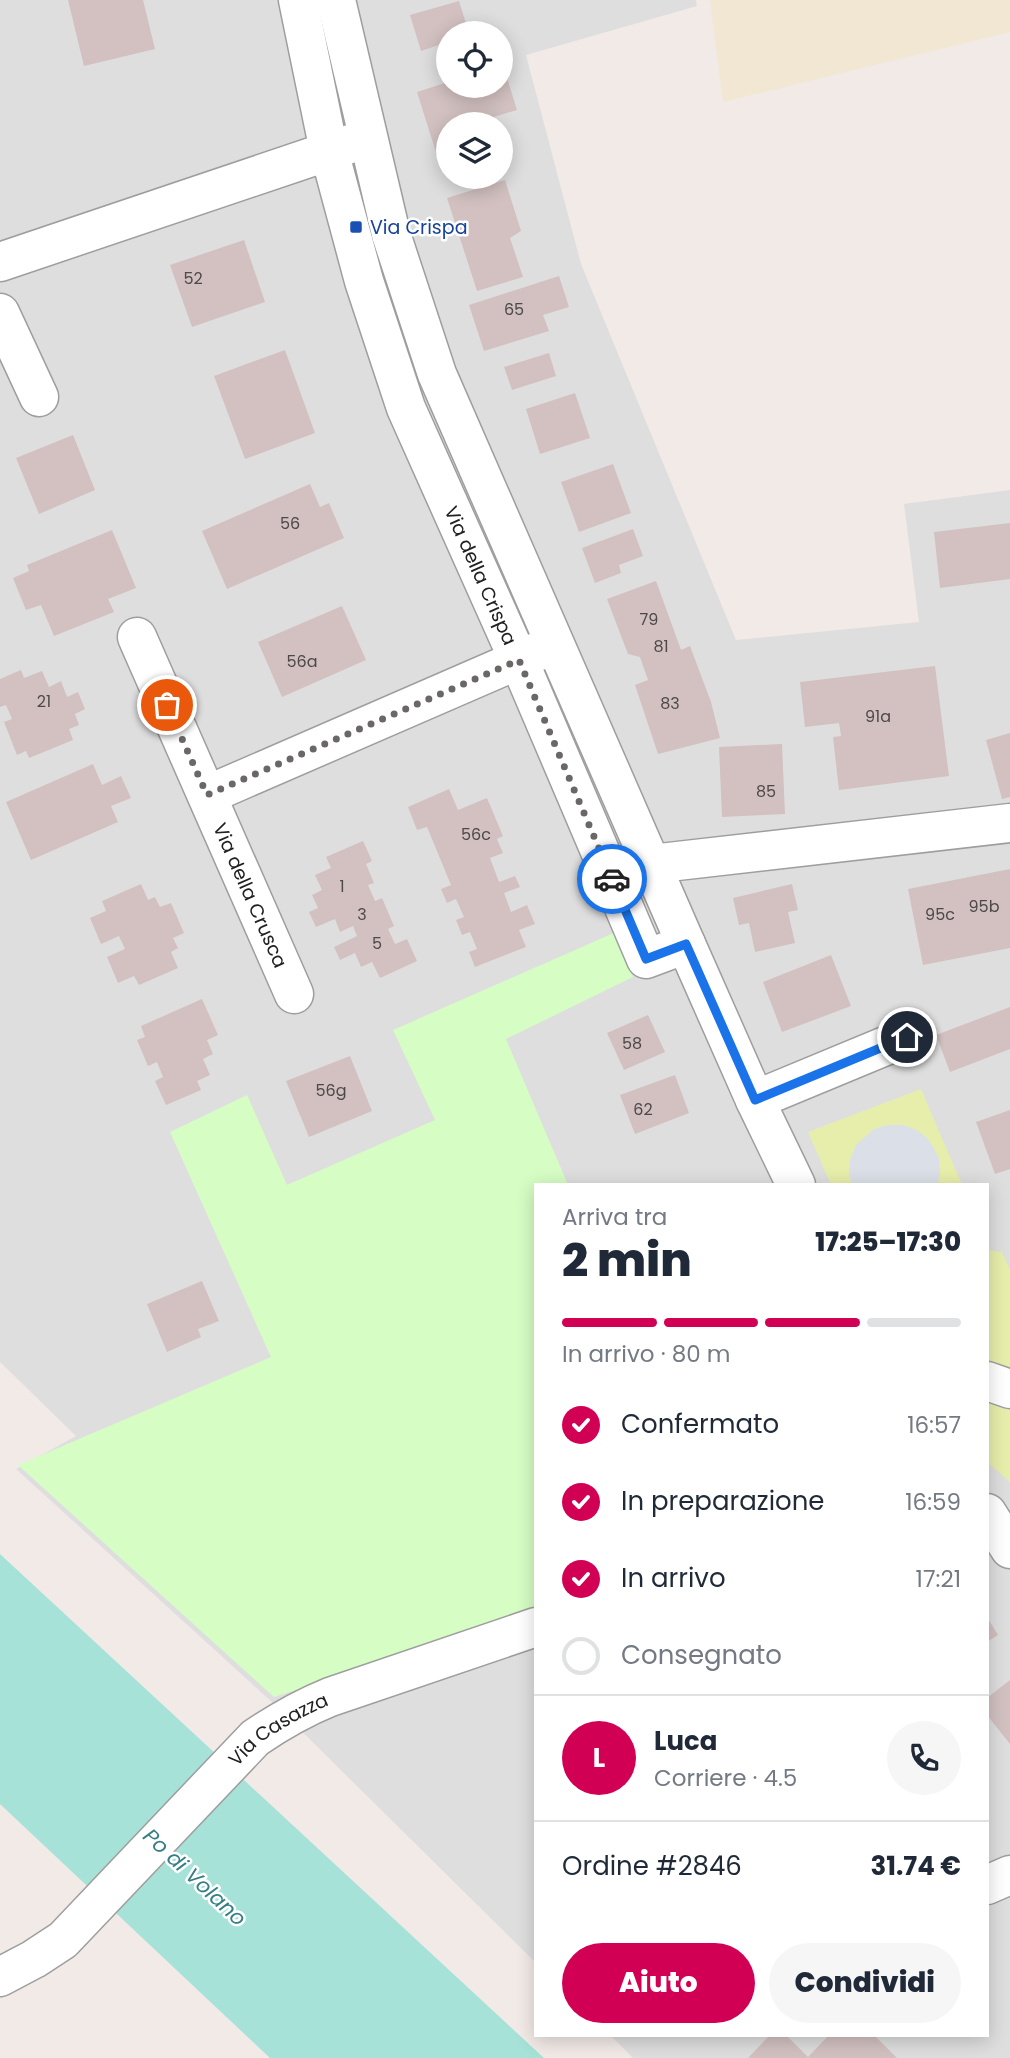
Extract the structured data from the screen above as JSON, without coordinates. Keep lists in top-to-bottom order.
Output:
{
  "streets": {
    "street": ["Via della Crispa", "Via della Crusca", "Via Casazza"]
  },
  "water": ["Po di Volano"],
  "places": {
    "transit": ["Via Crispa"]
  },
  "house_numbers": [
    "52",
    "65",
    "56",
    "79",
    "81",
    "56a",
    "21",
    "83",
    "91a",
    "85",
    "56c",
    "1",
    "95b",
    "3",
    "95c",
    "5",
    "58",
    "56g",
    "62"
  ],
  "page": {
    "heading": ["2 min", "Arriva tra", "17:25–17:30"],
    "panel": [
      "Luca",
      "Corriere · 4.5",
      "Ordine #2846",
      "31.74 €"
    ],
    "bar": "In arrivo · 80 m",
    "list": [
      ["Confermato", "16:57"],
      ["In preparazione", "16:59"],
      ["In arrivo", "17:21"],
      "Consegnato"
    ],
    "round": "L",
    "buttons": ["Aiuto", "Condividi"]
  }
}
